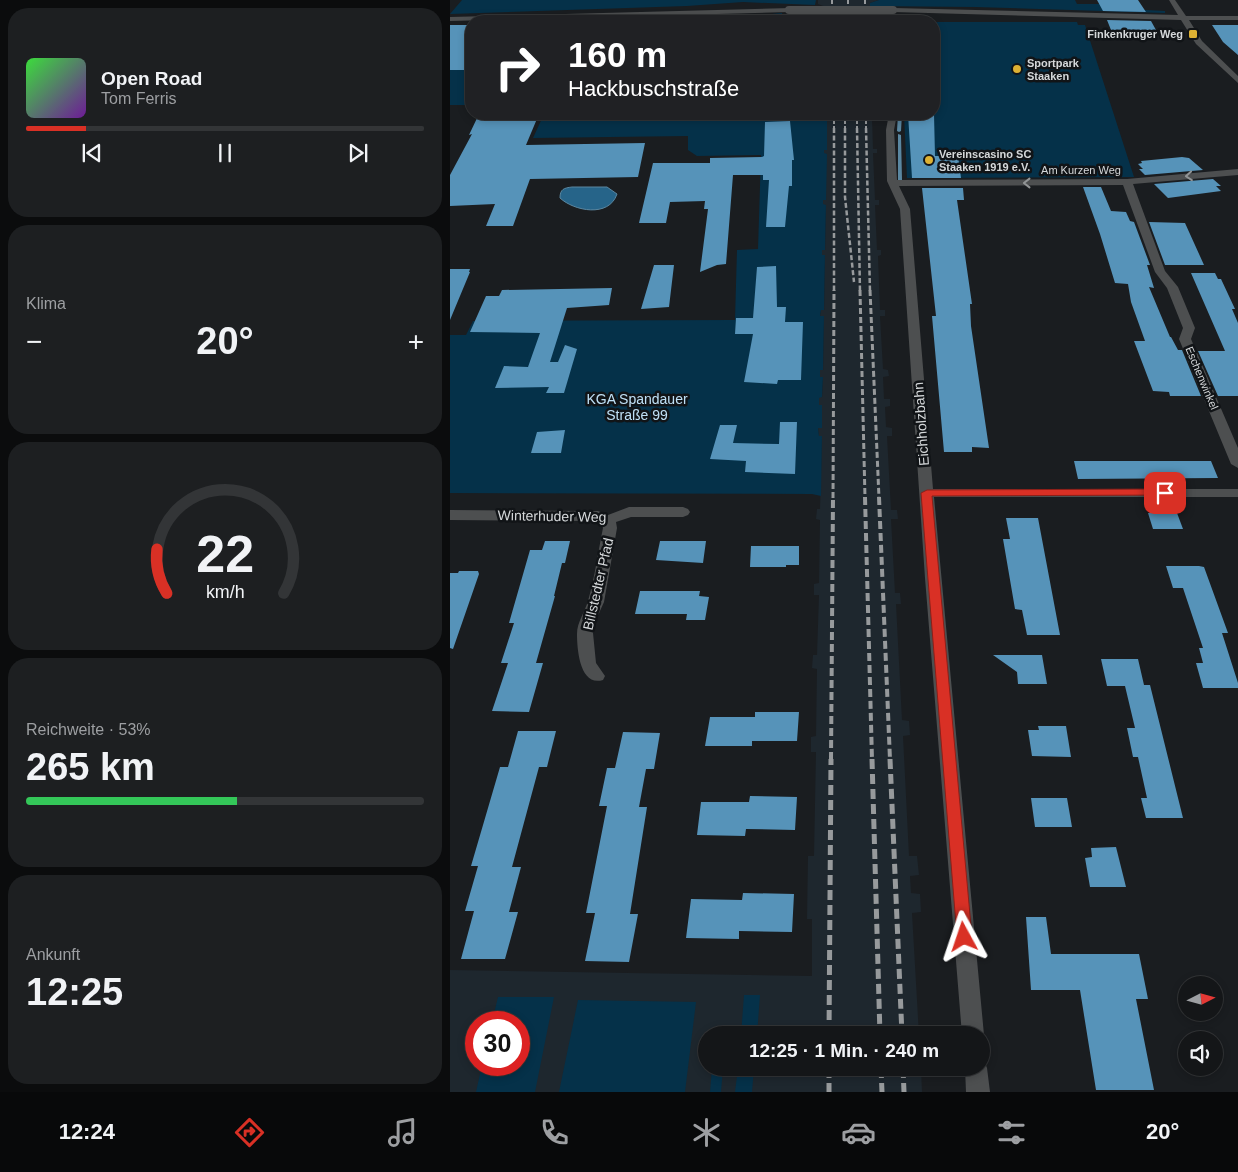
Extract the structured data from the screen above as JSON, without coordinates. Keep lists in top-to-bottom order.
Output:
{
  "streets": {
    "street": [
      "Am Kurzen Weg",
      "Eschenwinkel",
      "Eichholzbahn",
      "Winterhuder Weg",
      "Billstedter Pfad"
    ]
  },
  "crossings": [
    ["Am Kurzen Weg", "Eschenwinkel"],
    ["Am Kurzen Weg", "Eichholzbahn"],
    ["Winterhuder Weg", "Billstedter Pfad"]
  ],
  "one_way": ["Am Kurzen Weg"],
  "parks": ["KGA Spandauer Straße 99"],
  "places": {
    "transit": ["Finkenkruger Weg"],
    "other": ["Sportpark Staaken", "Vereinscasino SC Staaken 1919 e.V."]
  },
  "north": "right",
  "page": {
    "turn": ["160 m", "Hackbuschstraße"],
    "song": ["Open Road", "Tom Ferris"],
    "tile": [
      "Klima",
      ["Reichweite · 53%", "265 km"],
      ["Ankunft", "12:25"]
    ],
    "heat": ["−", "20°", "+"],
    "limit": "30",
    "trip": "12:25 · 1 Min. · 240 m",
    "tabs": ["12:24", "20°"],
    "gauge": ["22", "km/h"]
  }
}
